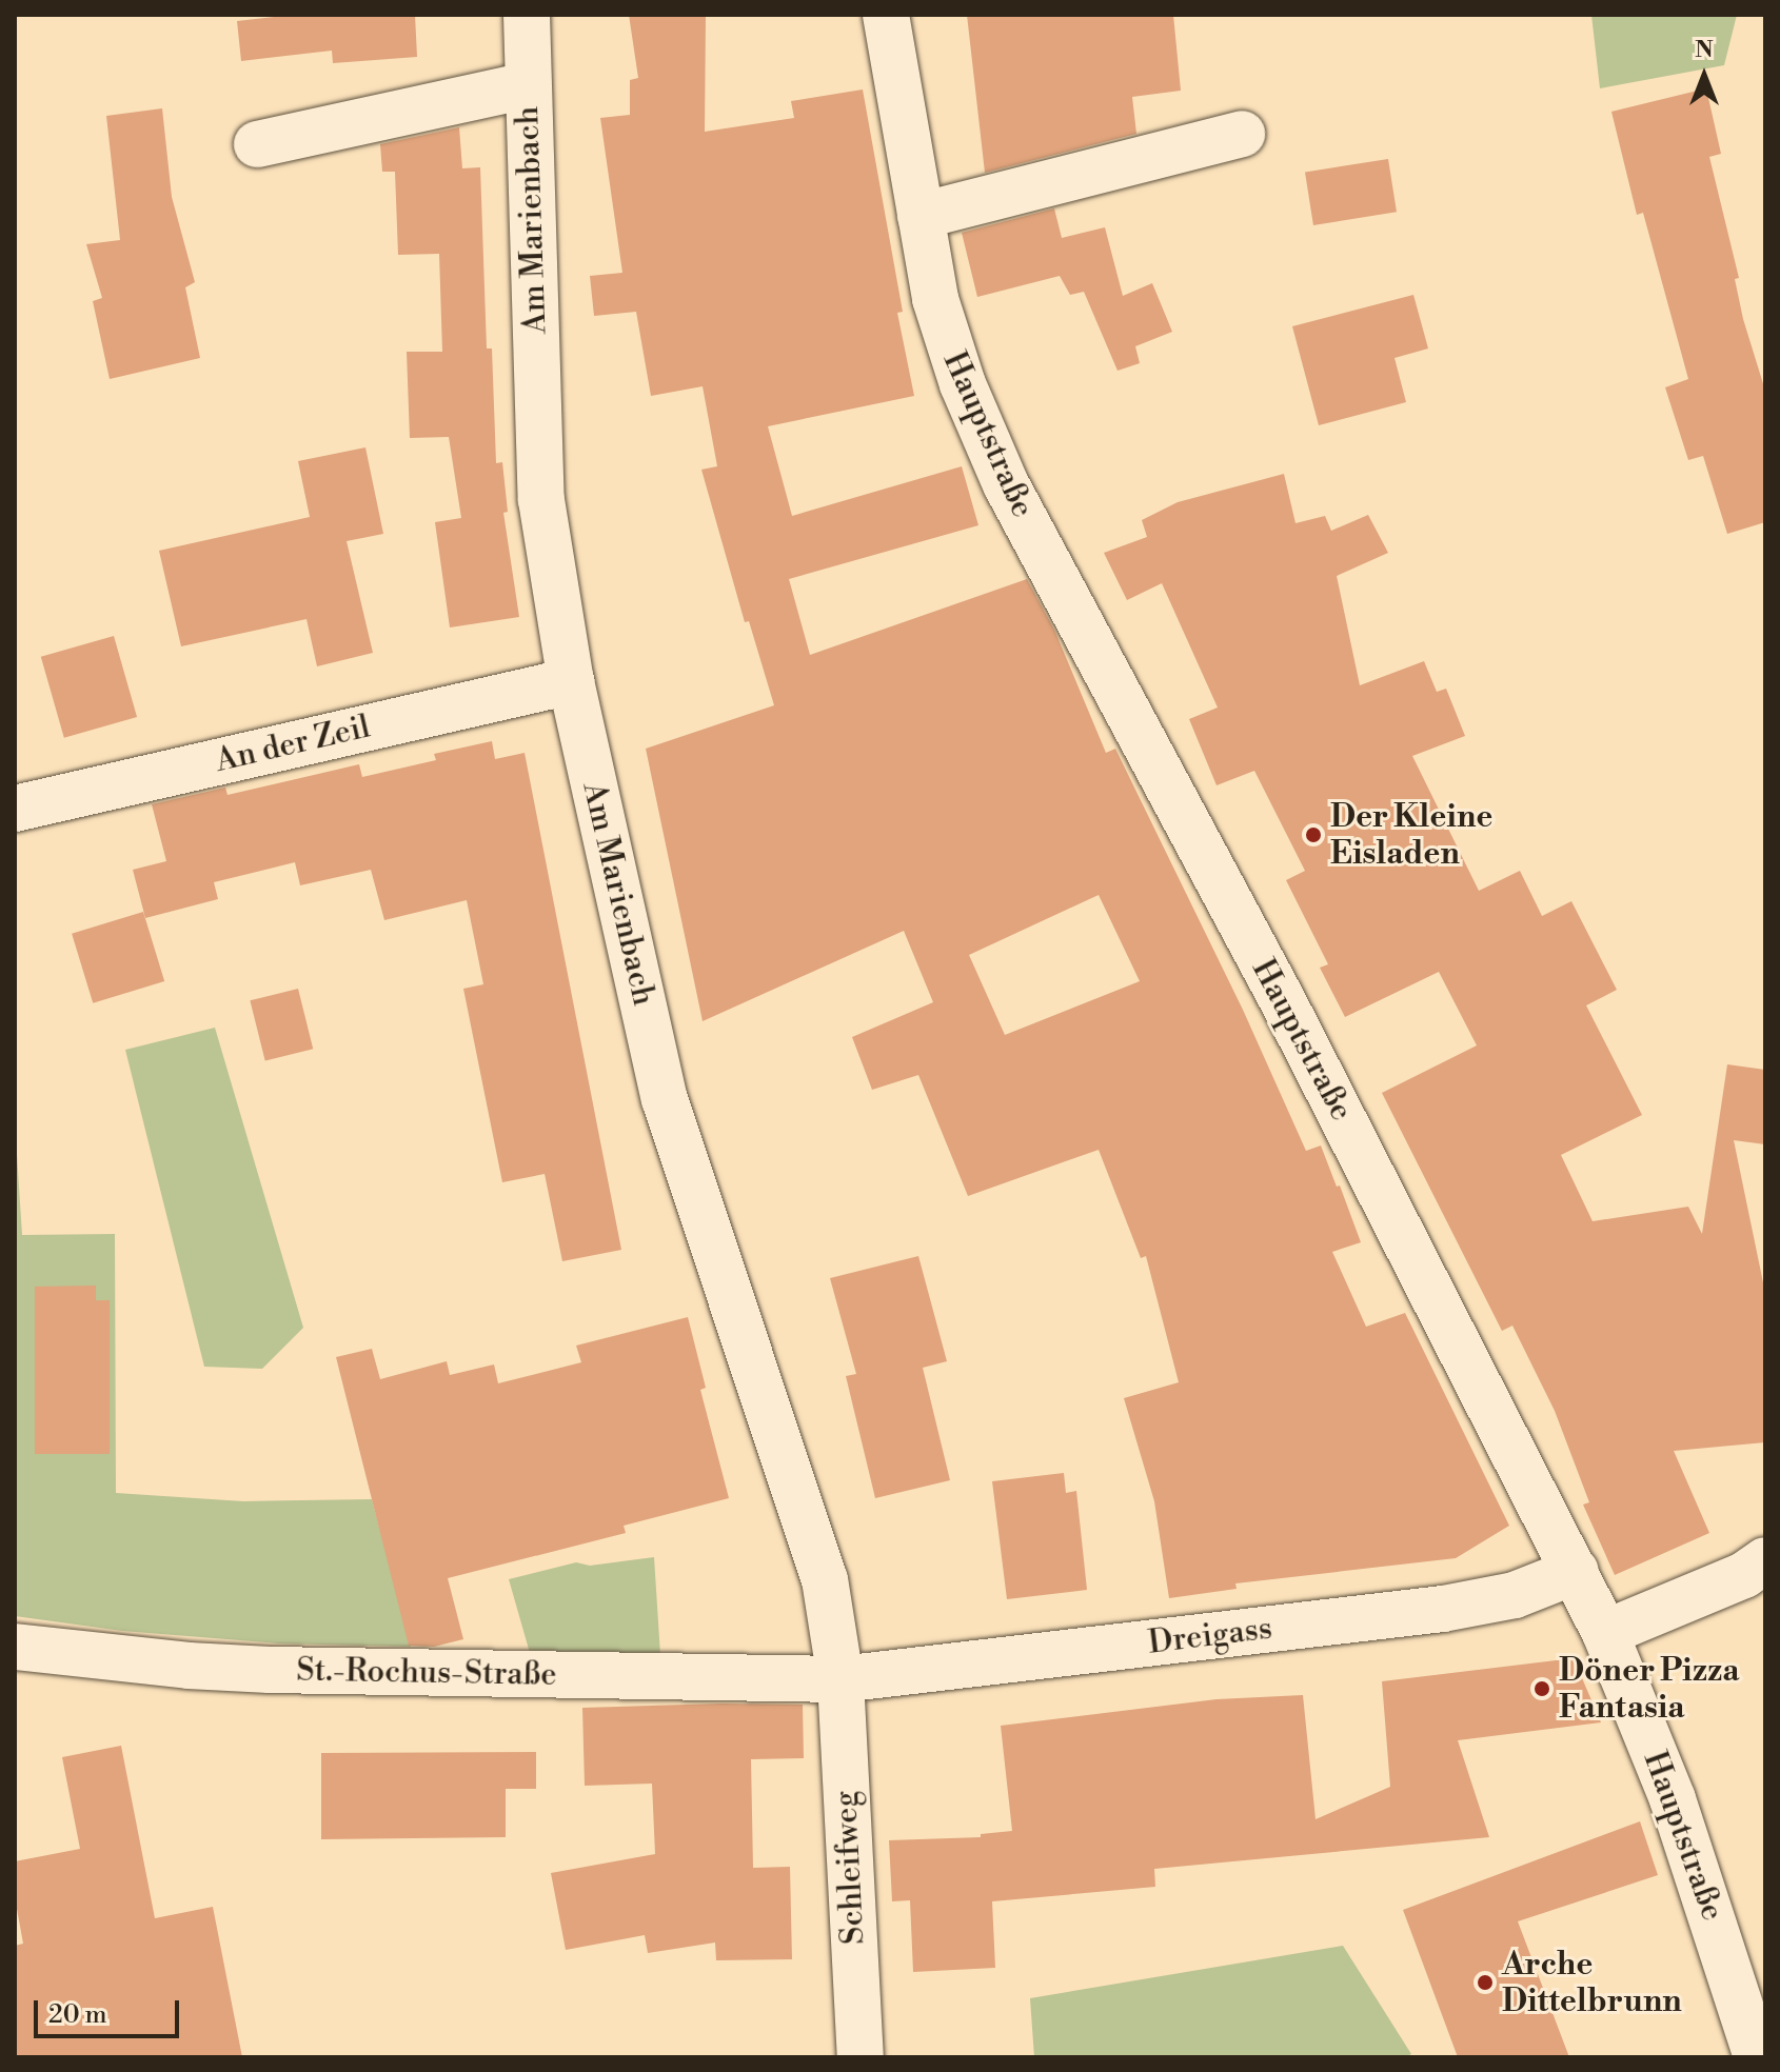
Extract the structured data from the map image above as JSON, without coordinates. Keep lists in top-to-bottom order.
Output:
{
  "streets": {
    "street": [
      "Am Marienbach",
      "Hauptstraße",
      "An der Zeil",
      "Dreigass",
      "St.-Rochus-Straße",
      "Schleifweg"
    ]
  },
  "crossings": [
    ["Am Marienbach", "An der Zeil"],
    ["Am Marienbach", "Dreigass"],
    ["Am Marienbach", "St.-Rochus-Straße"],
    ["Am Marienbach", "Schleifweg"],
    ["Hauptstraße", "Dreigass"],
    ["Dreigass", "St.-Rochus-Straße"],
    ["Dreigass", "Schleifweg"],
    ["St.-Rochus-Straße", "Schleifweg"]
  ],
  "places": ["Der Kleine Eisladen", "Döner Pizza Fantasia", "Arche Dittelbrunn"],
  "scale_bar": "20 m",
  "north": "top"
}
